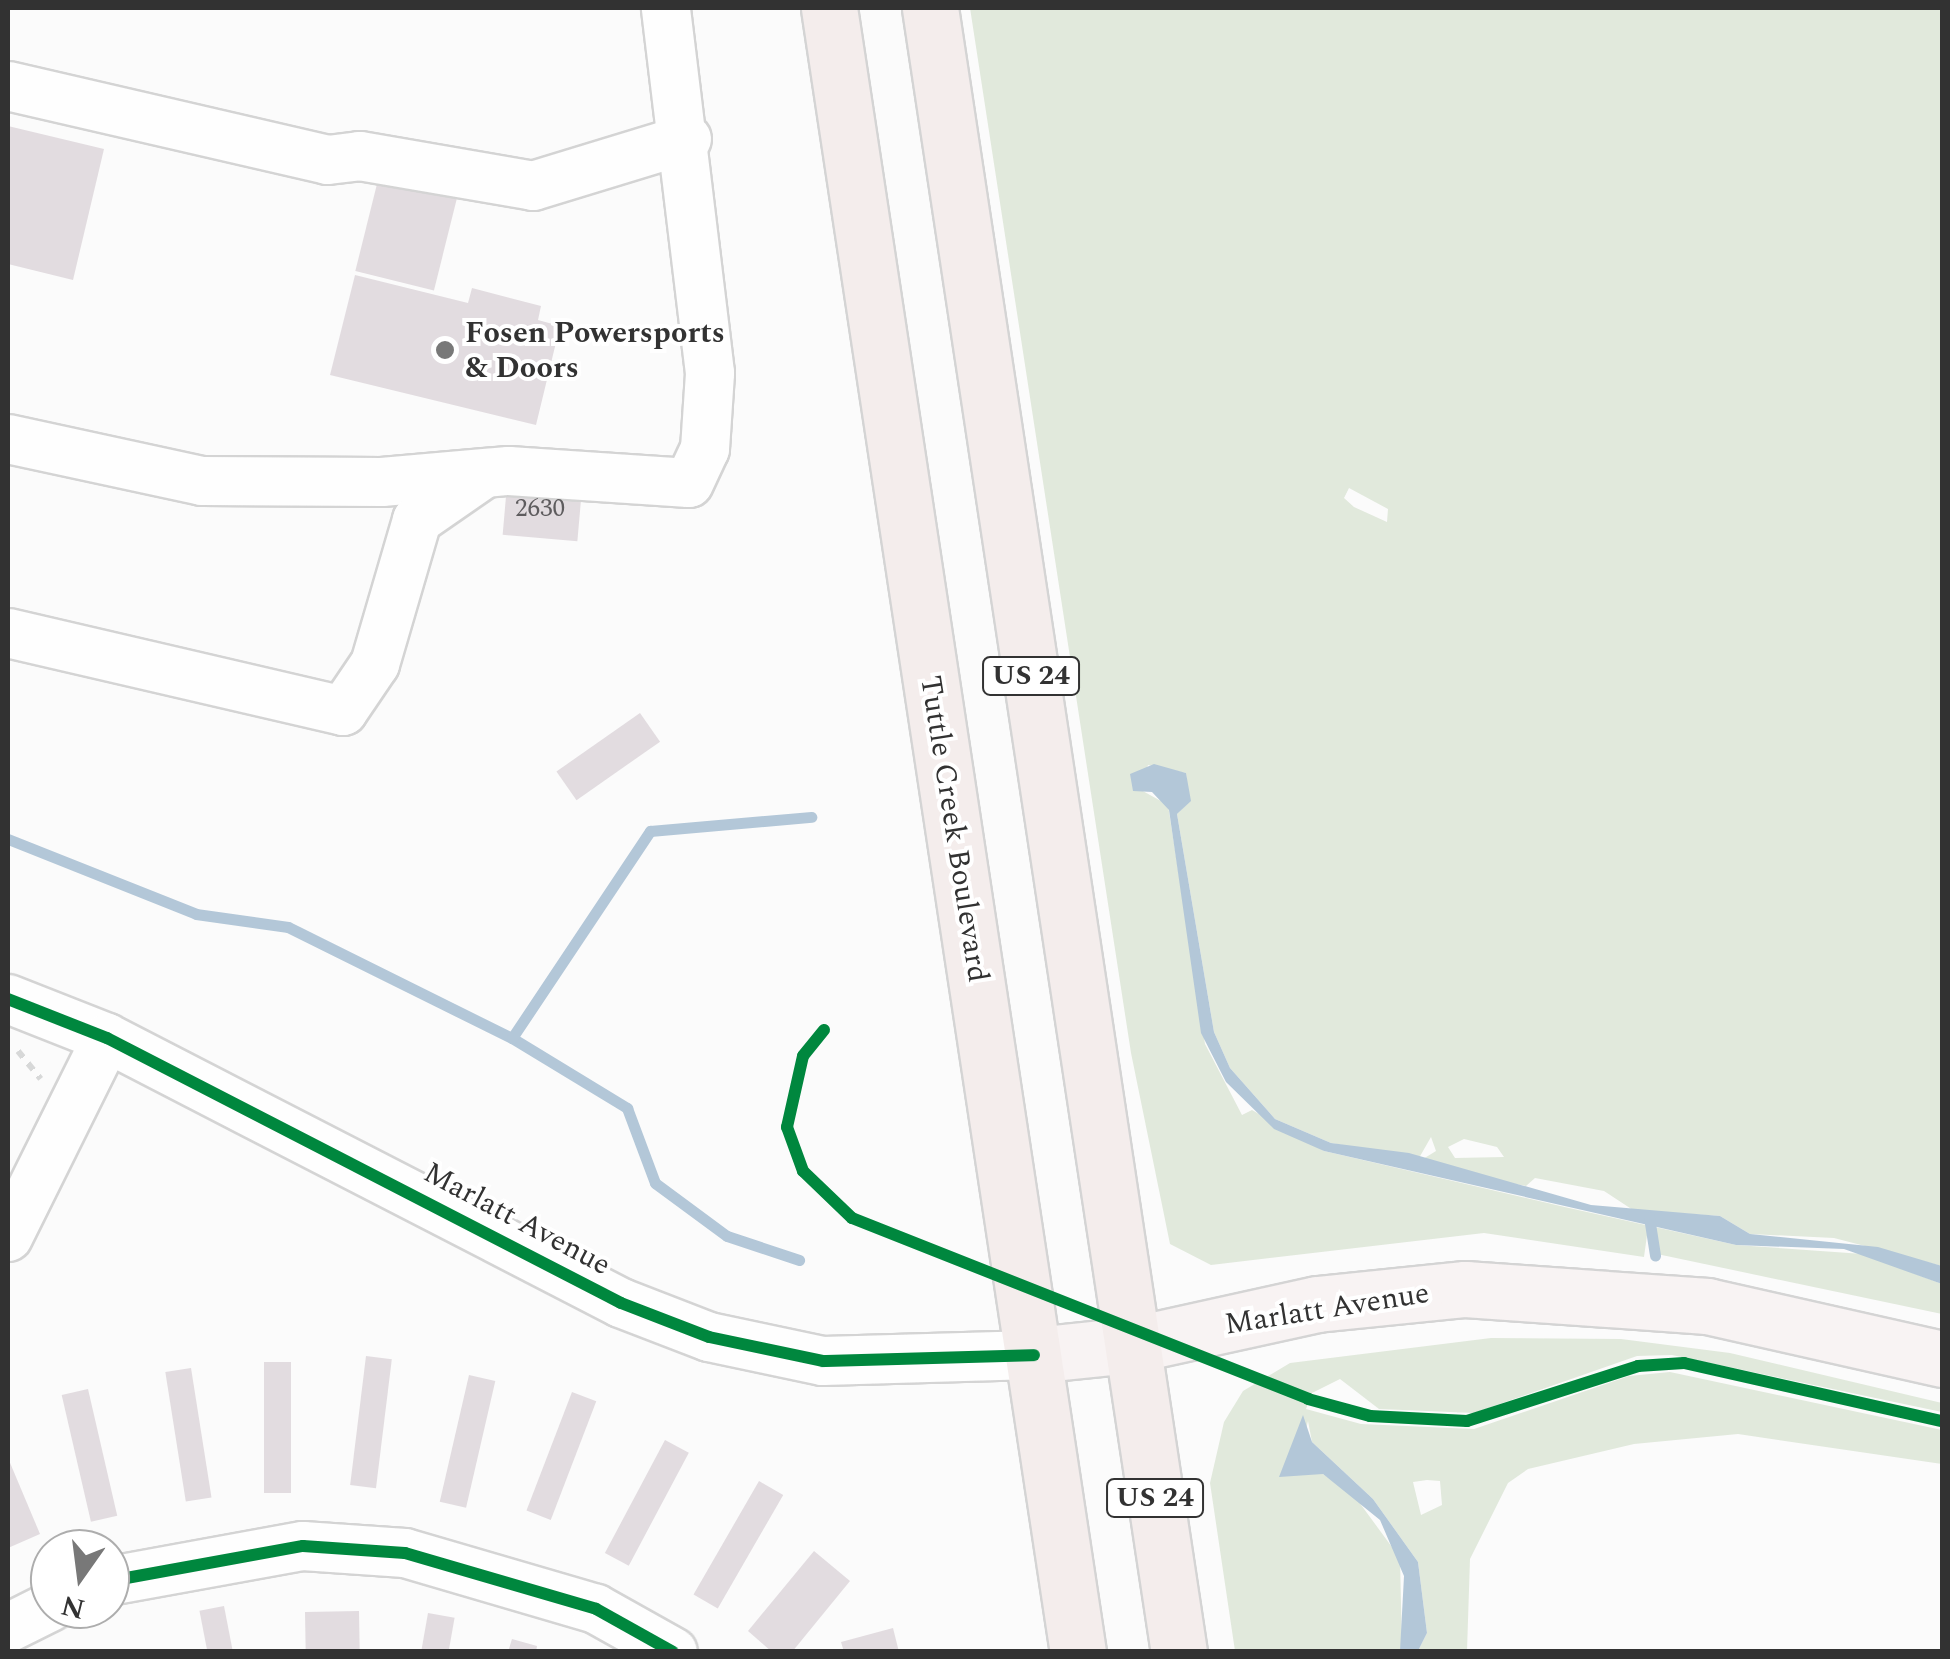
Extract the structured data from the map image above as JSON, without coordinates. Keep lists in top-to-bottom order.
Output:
{
  "streets": {
    "highway": ["US 24", "Tuttle Creek Boulevard"],
    "main road": ["Marlatt Avenue"]
  },
  "crossings": [
    ["US 24", "Marlatt Avenue"],
    ["Tuttle Creek Boulevard", "Marlatt Avenue"]
  ],
  "places": ["Fosen Powersports & Doors"],
  "house_numbers": ["2630"],
  "north": "bottom"
}
